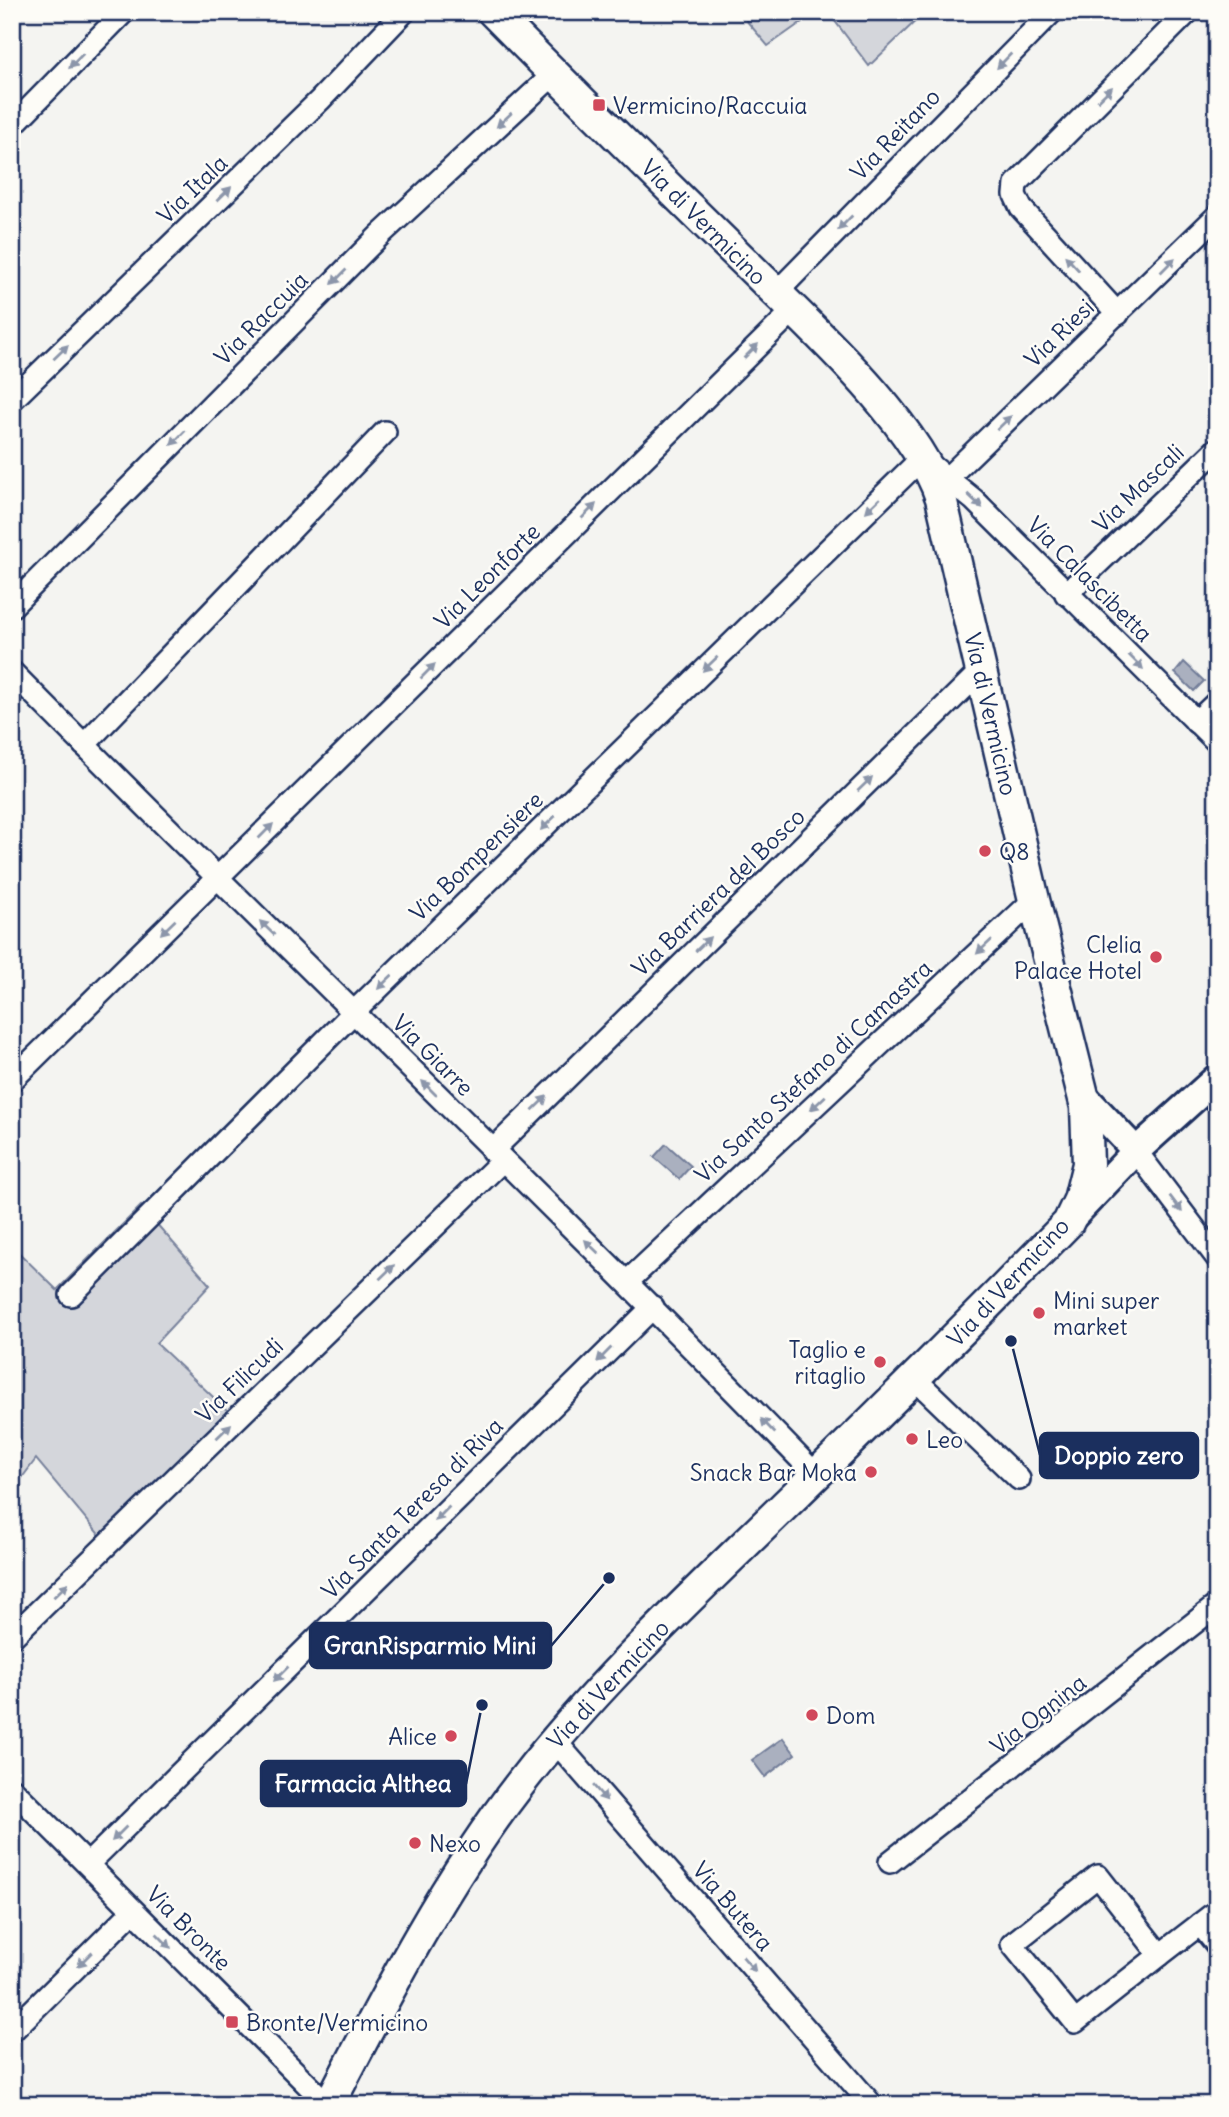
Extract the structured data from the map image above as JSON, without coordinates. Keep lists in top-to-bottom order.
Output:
{
  "streets": {
    "main road": ["Via di Vermicino"],
    "street": [
      "Via Reitano",
      "Via Itala",
      "Via Raccuia",
      "Via Riesi",
      "Via Mascali",
      "Via Leonforte",
      "Via Calascibetta",
      "Via Bompensiere",
      "Via Barriera del Bosco",
      "Via Giarre",
      "Via Santo Stefano di Camastra",
      "Via Filicudi",
      "Via Santa Teresa di Riva",
      "Via Ognina",
      "Via Butera",
      "Via Bronte"
    ]
  },
  "crossings": [
    ["Via Reitano", "Via di Vermicino"],
    ["Via Reitano", "Via Leonforte"],
    ["Via di Vermicino", "Via Raccuia"],
    ["Via di Vermicino", "Via Riesi"],
    ["Via di Vermicino", "Via Leonforte"],
    ["Via di Vermicino", "Via Calascibetta"],
    ["Via di Vermicino", "Via Bompensiere"],
    ["Via di Vermicino", "Via Barriera del Bosco"],
    ["Via di Vermicino", "Via Giarre"],
    ["Via di Vermicino", "Via Santo Stefano di Camastra"],
    ["Via di Vermicino", "Via Butera"],
    ["Via di Vermicino", "Via Bronte"],
    ["Via Riesi", "Via Calascibetta"],
    ["Via Mascali", "Via Calascibetta"],
    ["Via Leonforte", "Via Giarre"],
    ["Via Bompensiere", "Via Giarre"],
    ["Via Barriera del Bosco", "Via Giarre"],
    ["Via Barriera del Bosco", "Via Filicudi"],
    ["Via Giarre", "Via Santo Stefano di Camastra"],
    ["Via Giarre", "Via Filicudi"],
    ["Via Giarre", "Via Santa Teresa di Riva"],
    ["Via Santa Teresa di Riva", "Via Bronte"]
  ],
  "one_way": [
    "Via Reitano",
    "Via Itala",
    "Via Riesi",
    "Via Calascibetta",
    "Via Bompensiere",
    "Via Barriera del Bosco",
    "Via Giarre",
    "Via Santo Stefano di Camastra",
    "Via Filicudi",
    "Via Santa Teresa di Riva",
    "Via Butera",
    "Via Bronte"
  ],
  "places": {
    "transit": ["Vermicino/Raccuia", "Bronte/Vermicino"],
    "other": [
      "Q8",
      "Clelia Palace Hotel",
      "Mini super market",
      "Doppio zero",
      "Taglio e ritaglio",
      "Leo",
      "Snack Bar Moka",
      "GranRisparmio Mini",
      "Farmacia Althea",
      "Dom",
      "Alice",
      "Nexo"
    ]
  }
}
